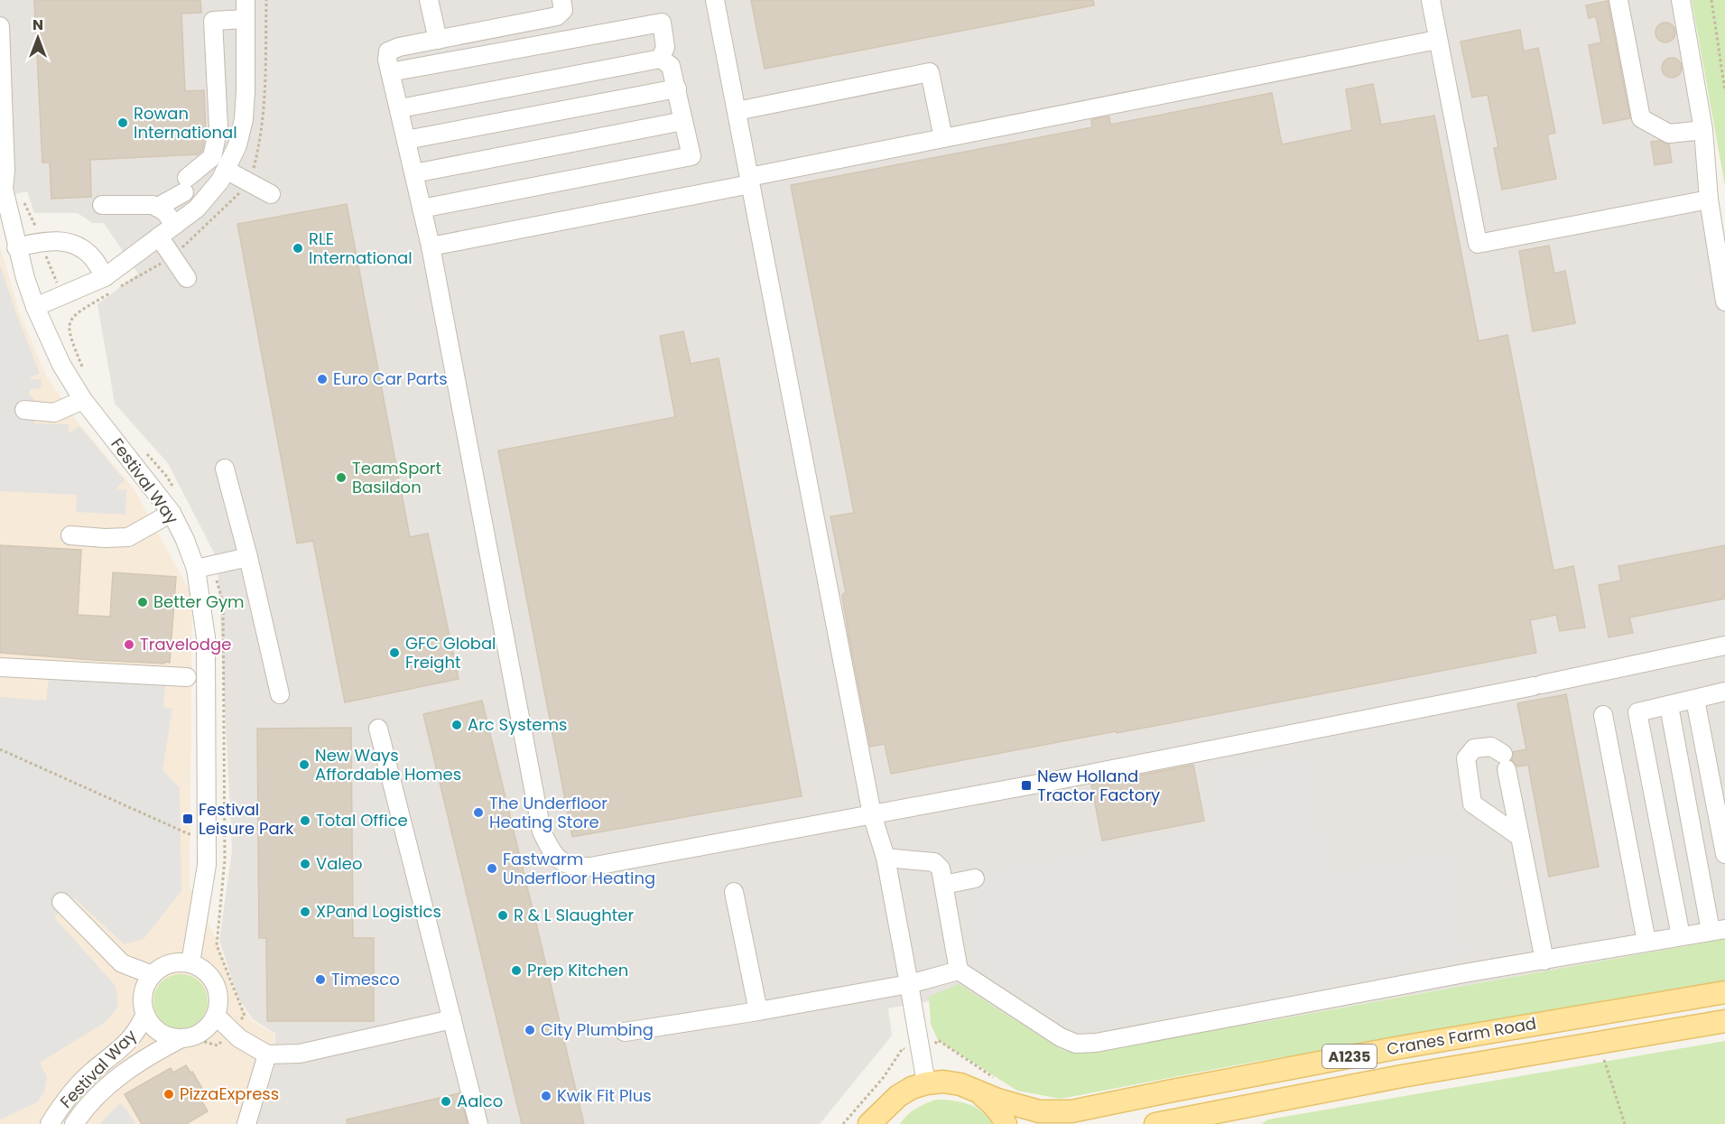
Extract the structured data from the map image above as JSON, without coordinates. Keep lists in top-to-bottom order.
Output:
{
  "streets": {
    "main road": ["Cranes Farm Road", "A1235"],
    "street": ["Festival Way"]
  },
  "places": {
    "other": [
      "Rowan International",
      "RLE International",
      "Euro Car Parts",
      "TeamSport Basildon",
      "Better Gym",
      "Travelodge",
      "GFC Global Freight",
      "Arc Systems",
      "New Ways Affordable Homes",
      "The Underfloor Heating Store",
      "Total Office",
      "Valeo",
      "Fastwarm Underfloor Heating",
      "XPand Logistics",
      "R & L Slaughter",
      "Prep Kitchen",
      "Timesco",
      "City Plumbing",
      "PizzaExpress",
      "Kwik Fit Plus",
      "Aalco"
    ],
    "transit": ["New Holland Tractor Factory", "Festival Leisure Park"]
  },
  "north": "top"
}
